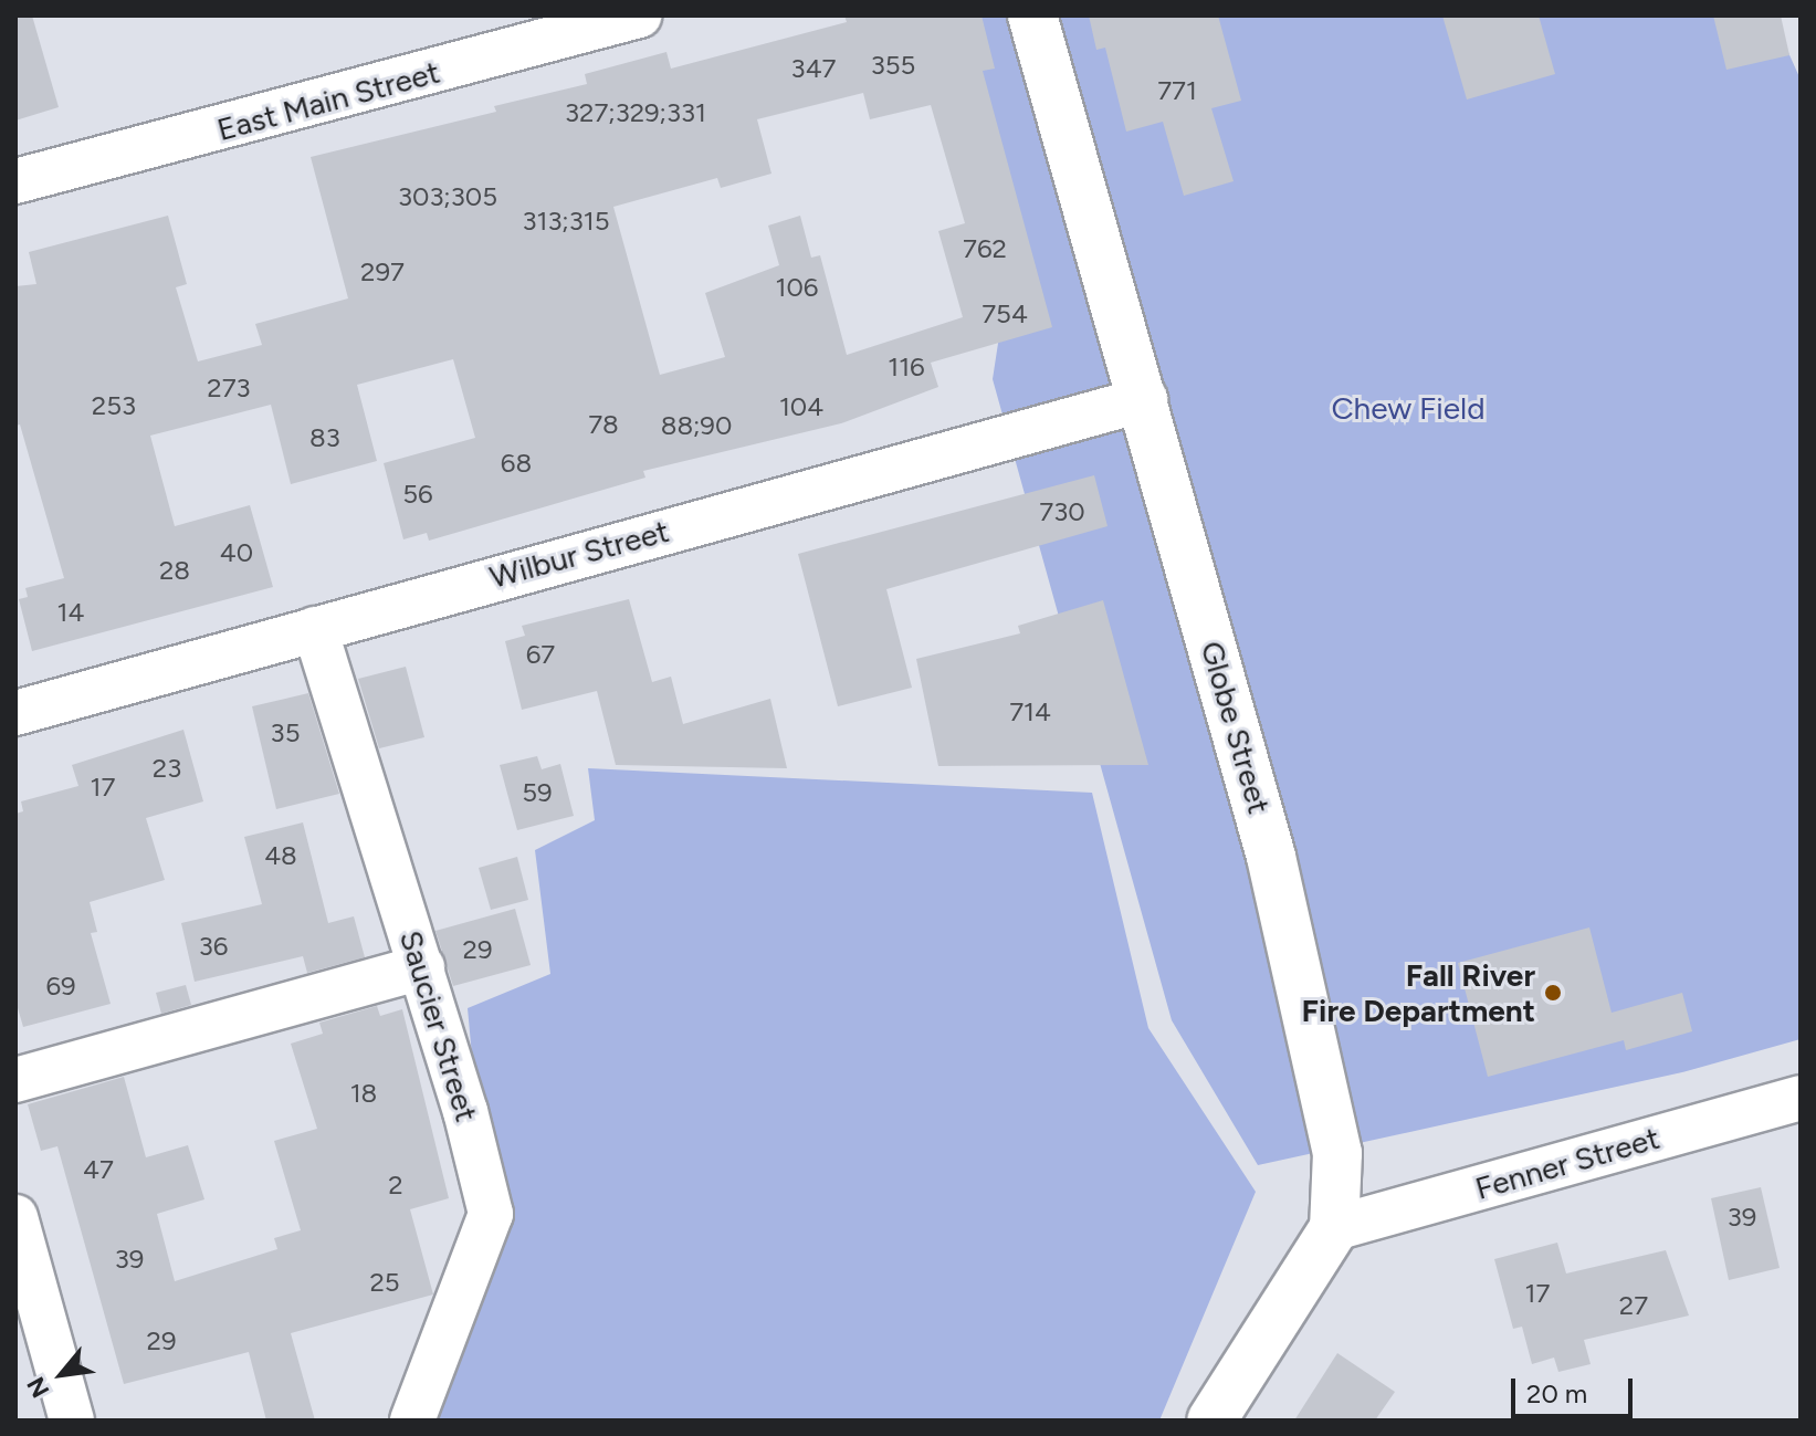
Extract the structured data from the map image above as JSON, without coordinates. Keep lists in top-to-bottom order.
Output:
{
  "streets": {
    "main road": ["Globe Street"],
    "street": [
      "East Main Street",
      "Wilbur Street",
      "Saucier Street",
      "Fenner Street"
    ]
  },
  "crossings": [
    ["Wilbur Street", "Globe Street"],
    ["Wilbur Street", "Saucier Street"],
    ["Globe Street", "Fenner Street"]
  ],
  "parks": ["Chew Field"],
  "places": ["Fall River Fire Department"],
  "house_numbers": [
    "355",
    "347",
    "771",
    "327;329;331",
    "303;305",
    "313;315",
    "762",
    "297",
    "106",
    "754",
    "116",
    "273",
    "253",
    "104",
    "78",
    "88;90",
    "83",
    "68",
    "56",
    "730",
    "40",
    "28",
    "14",
    "67",
    "714",
    "35",
    "23",
    "17",
    "59",
    "48",
    "36",
    "29",
    "69",
    "18",
    "47",
    "2",
    "39",
    "39",
    "25",
    "17",
    "27",
    "29"
  ],
  "scale_bar": "20 m",
  "north": "bottom left"
}
